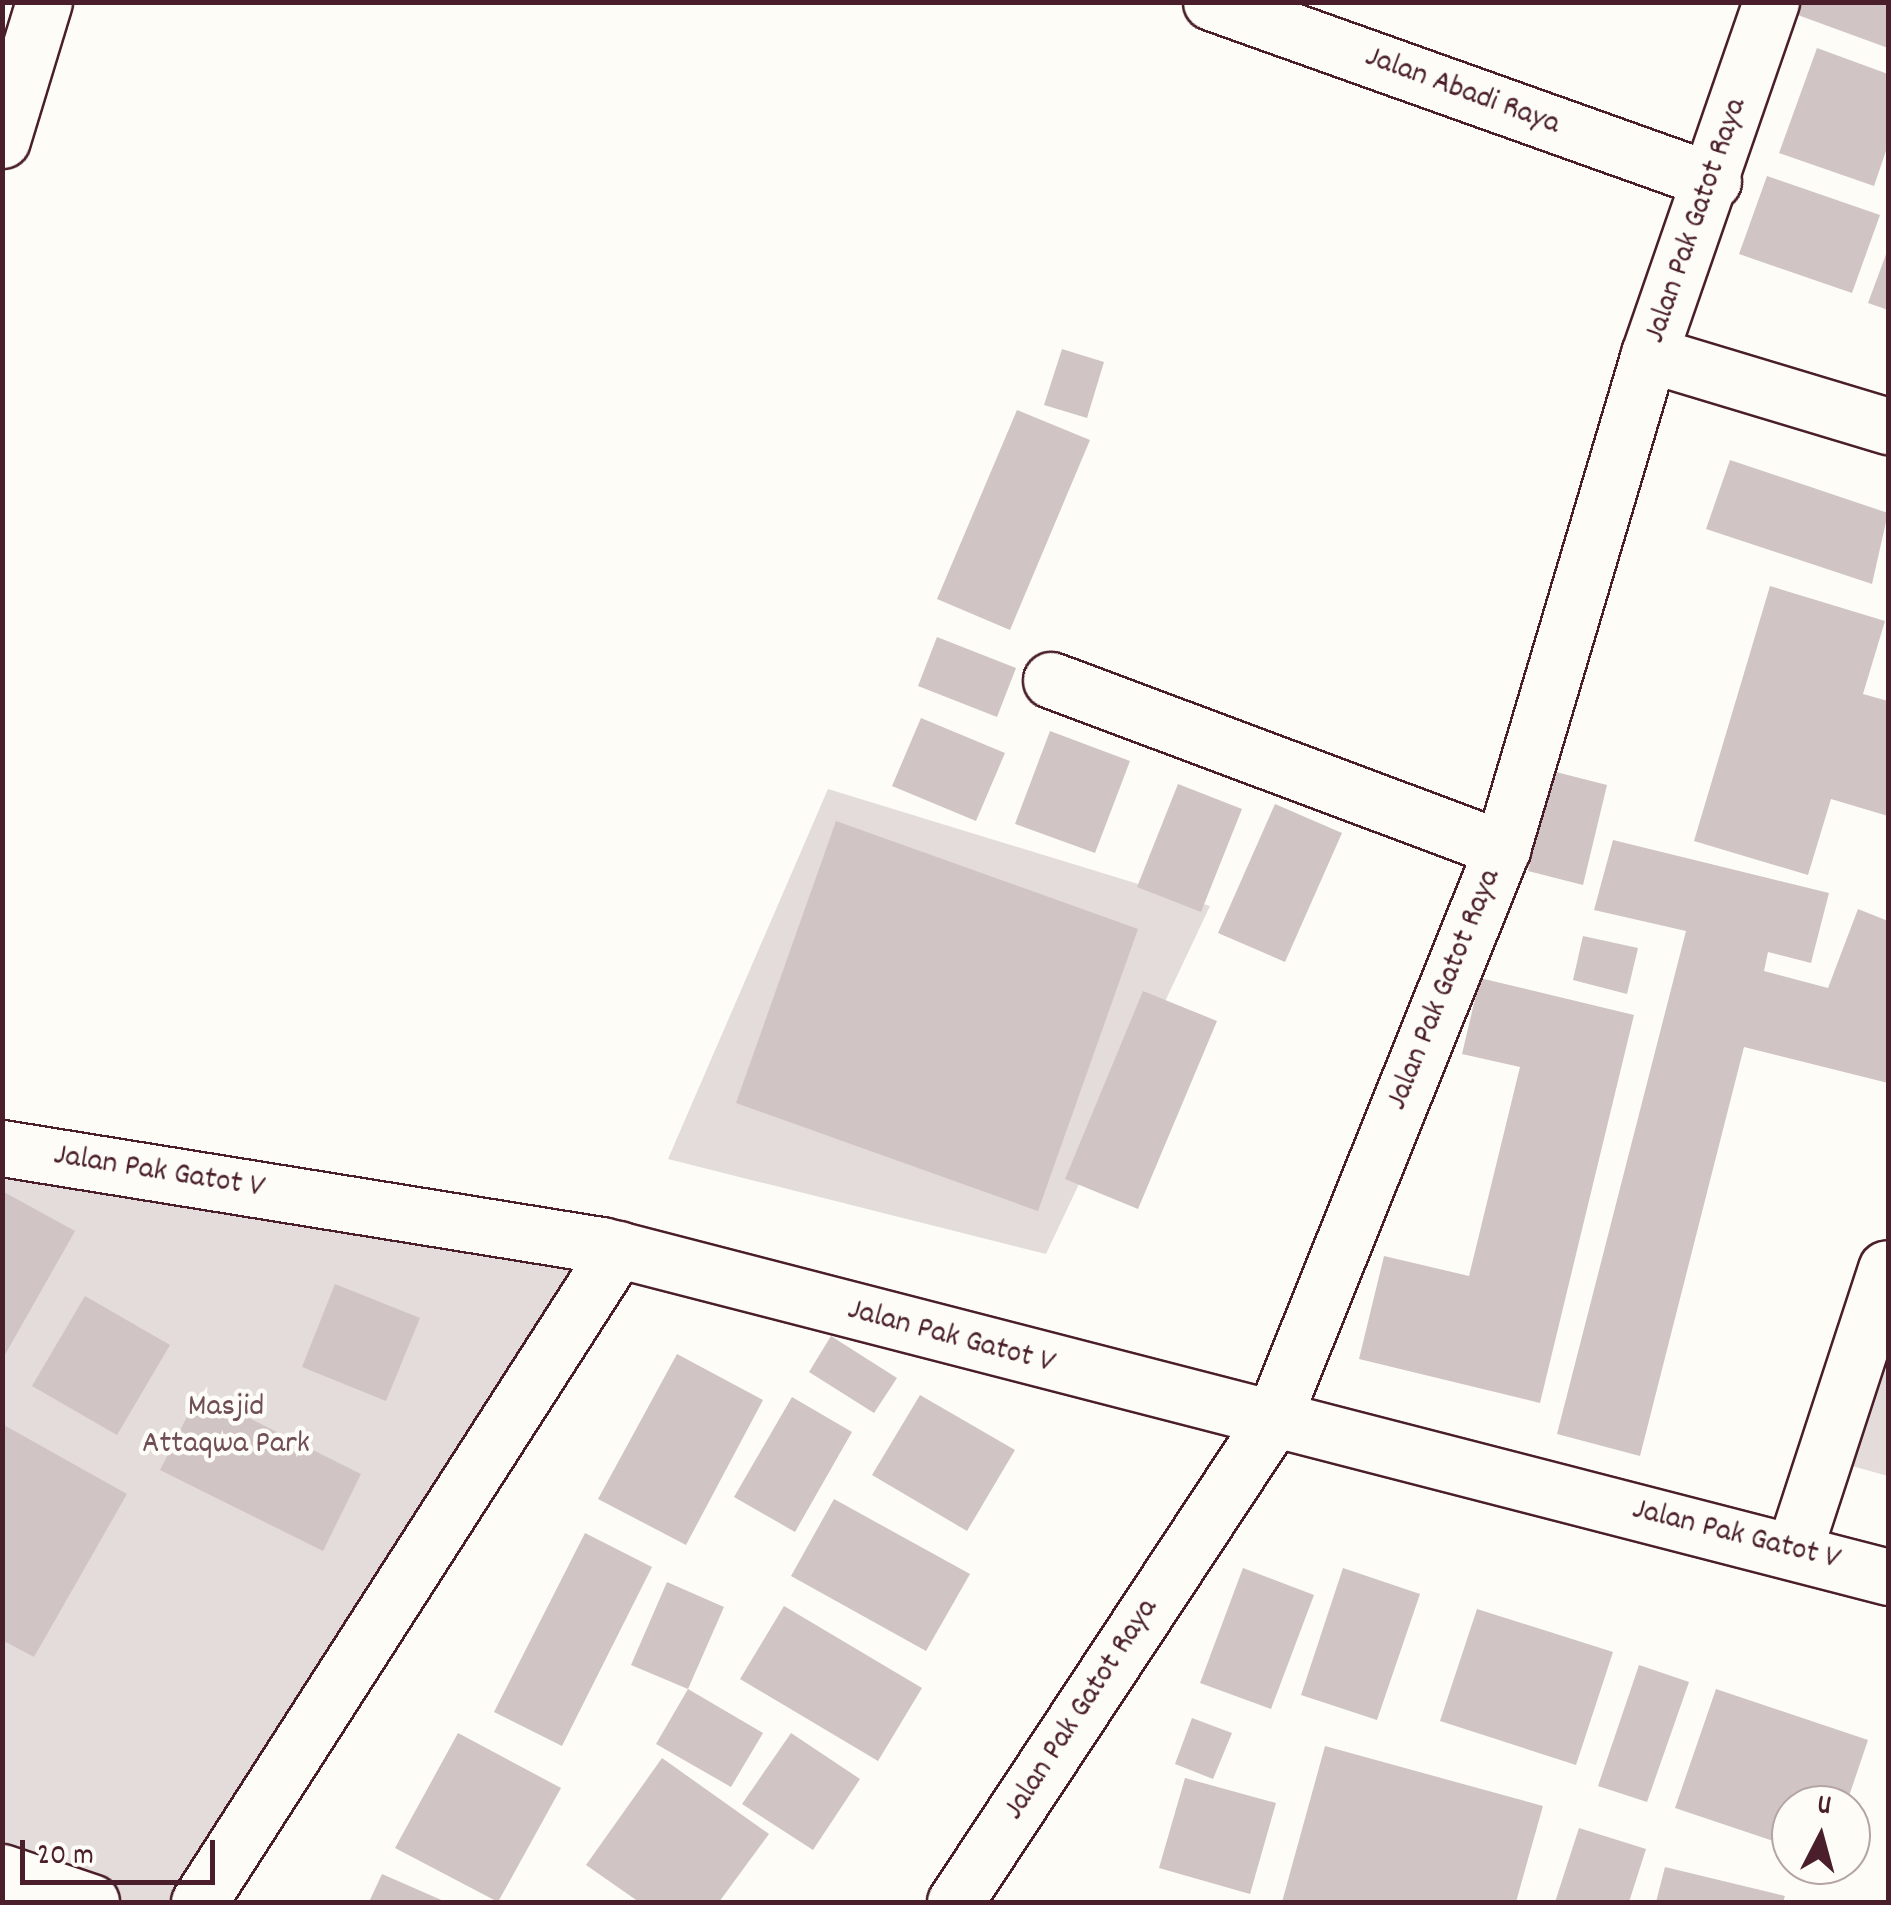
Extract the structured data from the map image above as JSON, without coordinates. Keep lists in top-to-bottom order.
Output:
{
  "streets": {
    "street": ["Jalan Abadi Raya", "Jalan Pak Gatot Raya", "Jalan Pak Gatot V"]
  },
  "crossings": [
    ["Jalan Abadi Raya", "Jalan Pak Gatot Raya"],
    ["Jalan Pak Gatot Raya", "Jalan Pak Gatot V"]
  ],
  "parks": ["Masjid Attaqwa Park"],
  "scale_bar": "20 m",
  "north": "top"
}
